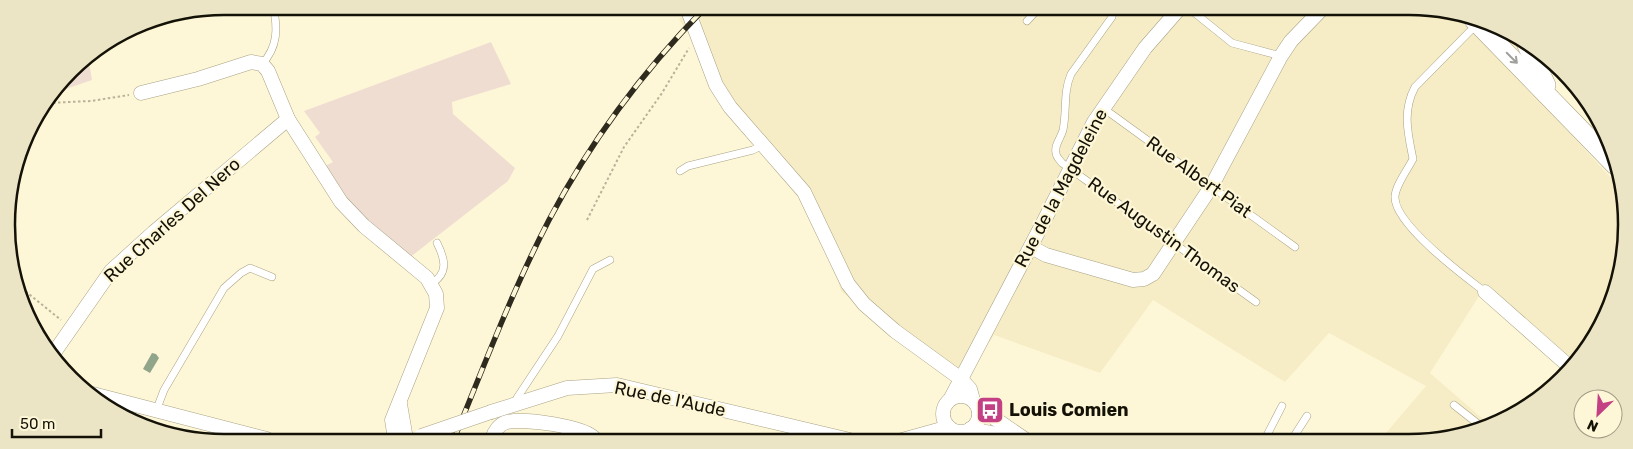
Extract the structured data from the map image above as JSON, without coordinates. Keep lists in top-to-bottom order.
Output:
{
  "streets": {
    "street": ["Rue de la Magdeleine", "Rue Charles Del Nero", "Rue de l'Aude"],
    "lane": ["Rue Albert Piat", "Rue Augustin Thomas"]
  },
  "crossings": [
    ["Rue Albert Piat", "Rue de la Magdeleine"],
    ["Rue de la Magdeleine", "Rue Augustin Thomas"]
  ],
  "places": {
    "bus stop": ["Louis Comien"]
  },
  "scale_bar": "50 m",
  "north": "bottom left"
}
